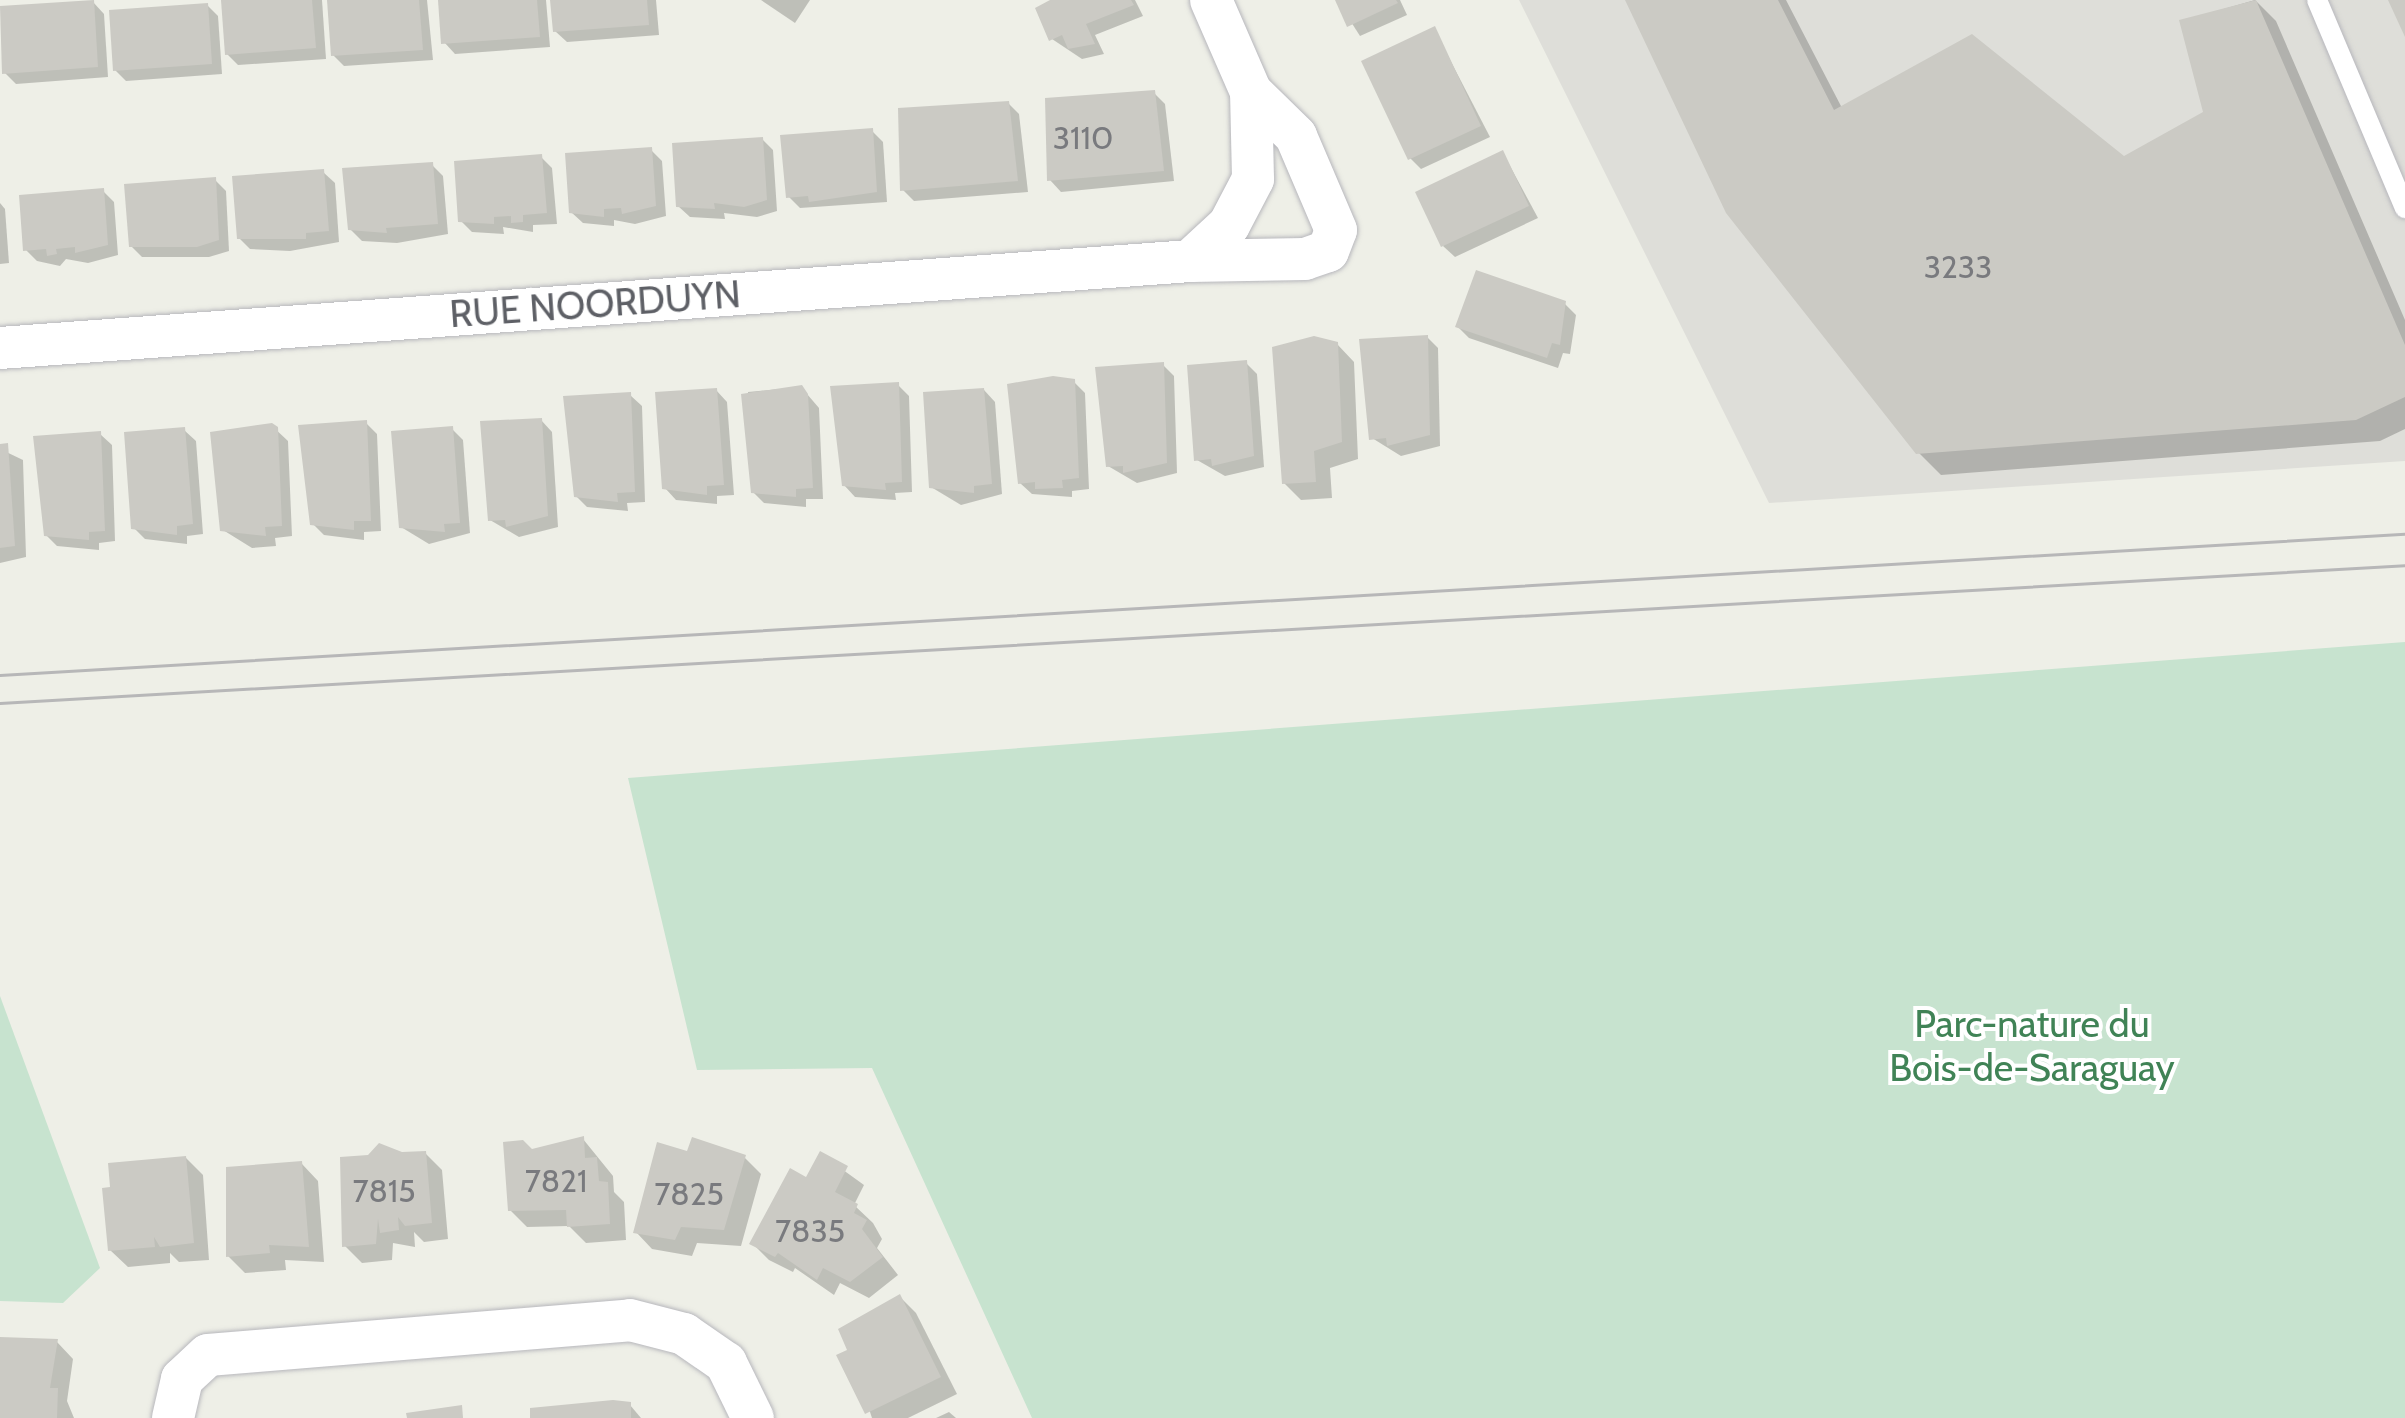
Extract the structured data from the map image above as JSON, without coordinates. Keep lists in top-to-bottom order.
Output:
{
  "streets": {
    "street": ["RUE NOORDUYN"]
  },
  "parks": ["Parc-nature du Bois-de-Saraguay"],
  "house_numbers": [
    "3110",
    "3233",
    "7821",
    "7815",
    "7825",
    "7835"
  ]
}
